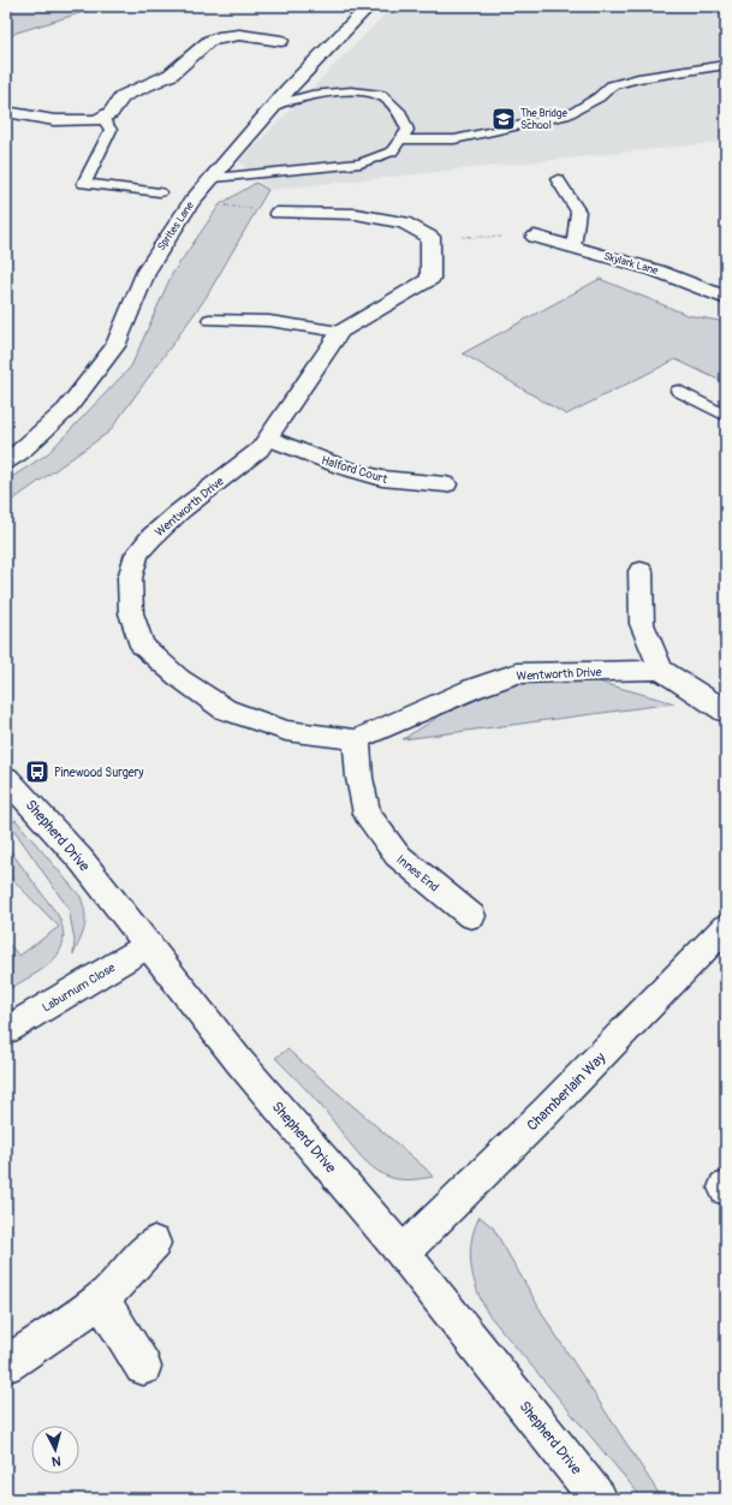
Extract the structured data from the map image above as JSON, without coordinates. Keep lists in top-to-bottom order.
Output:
{
  "streets": {
    "street": [
      "Sprites Lane",
      "Skylark Lane",
      "Halford Court",
      "Wentworth Drive",
      "Shepherd Drive",
      "Innes End",
      "Laburnum Close",
      "Chamberlain Way"
    ]
  },
  "crossings": [
    ["Halford Court", "Wentworth Drive"],
    ["Wentworth Drive", "Innes End"],
    ["Shepherd Drive", "Laburnum Close"],
    ["Shepherd Drive", "Chamberlain Way"]
  ],
  "places": {
    "school or university": ["The Bridge School"],
    "bus stop": ["Pinewood Surgery"]
  },
  "north": "bottom"
}
